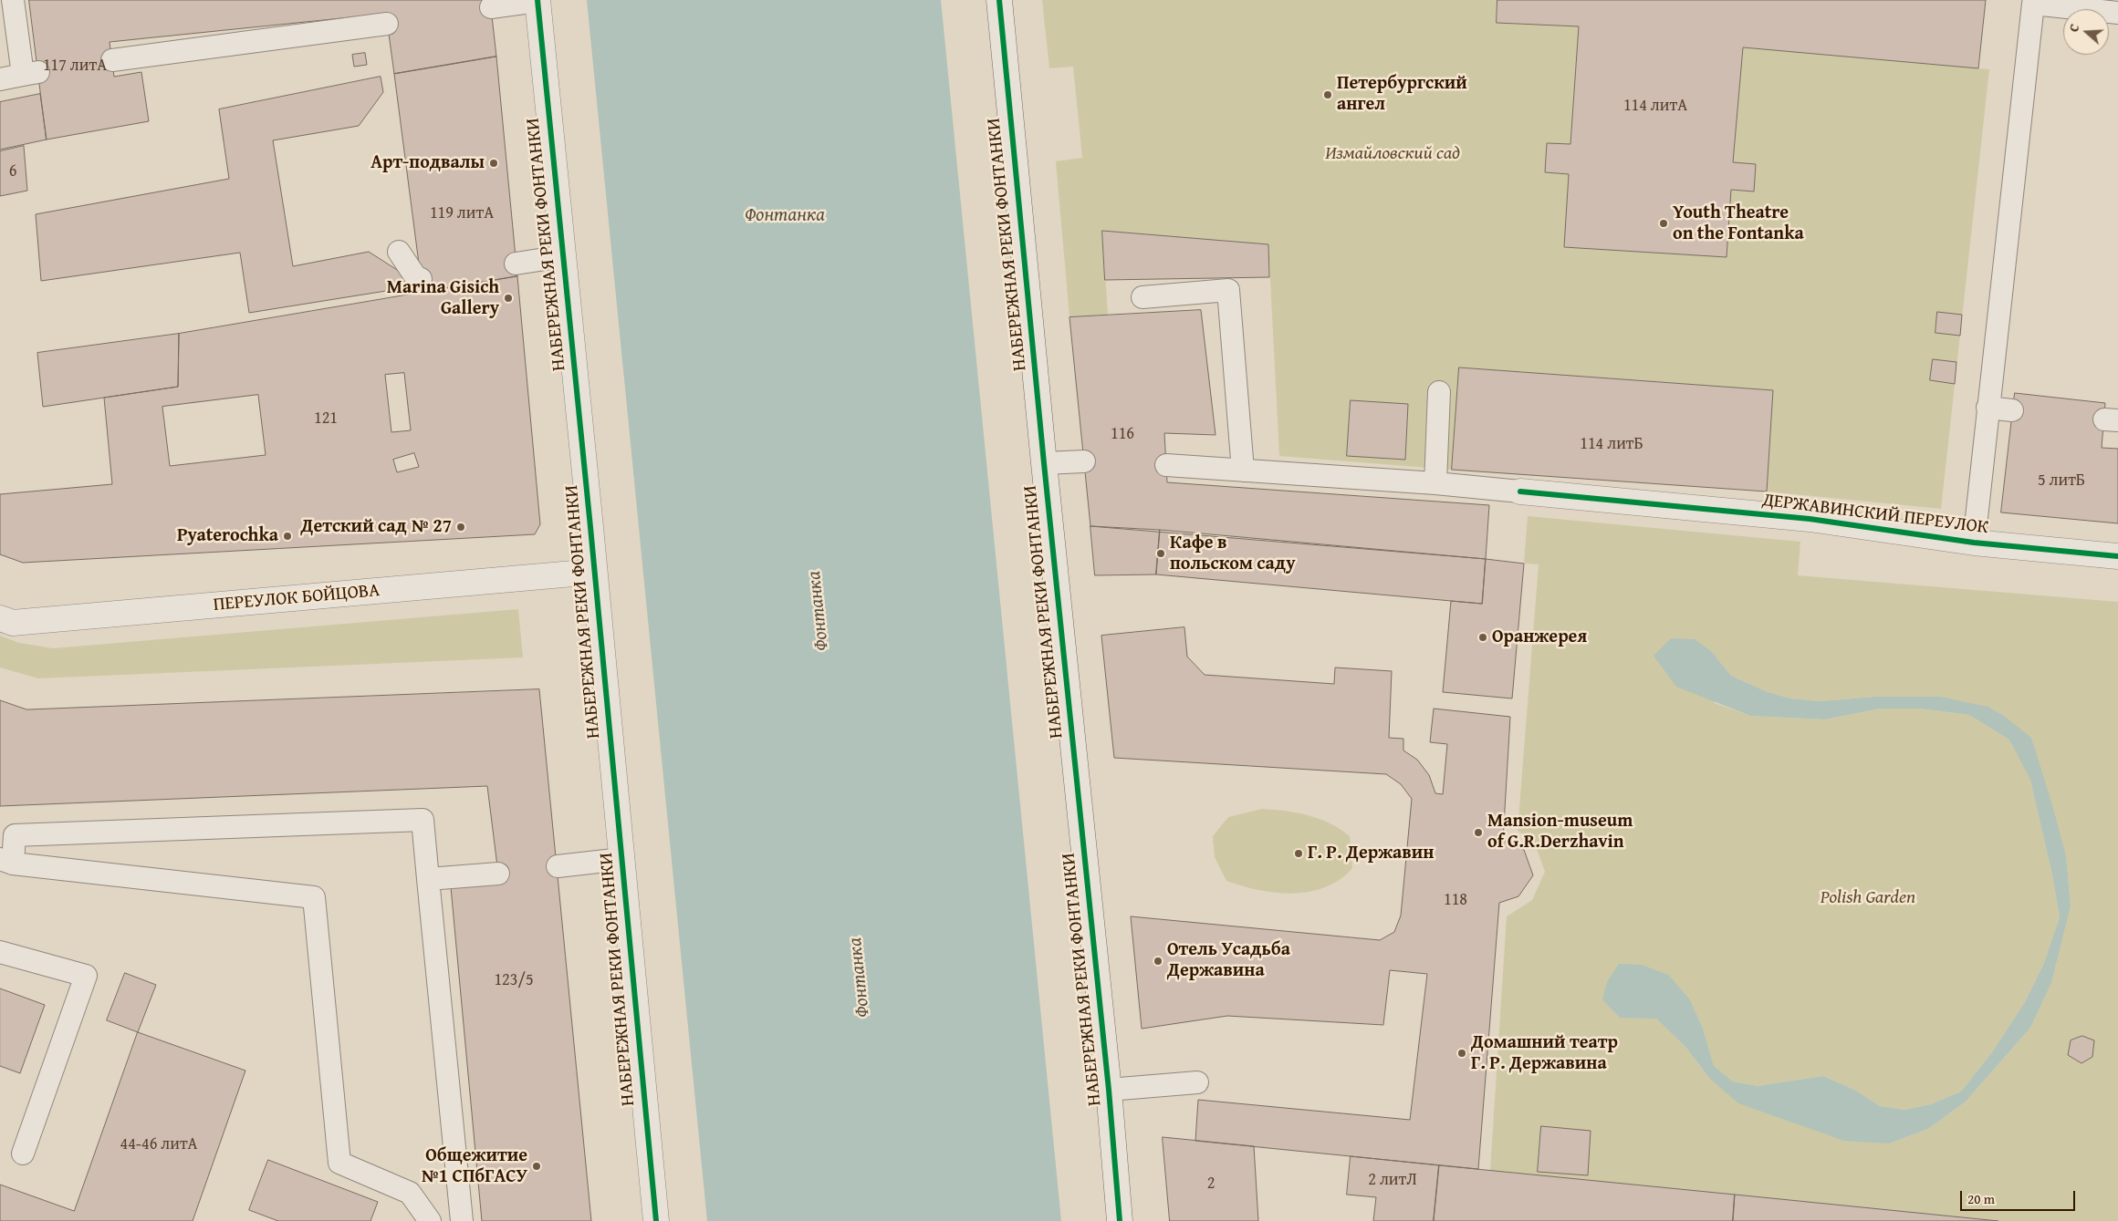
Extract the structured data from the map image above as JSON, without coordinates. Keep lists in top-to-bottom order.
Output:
{
  "streets": {
    "street": ["НАБЕРЕЖНАЯ РЕКИ ФОНТАНКИ", "ДЕРЖАВИНСКИЙ ПЕРЕУЛОК", "ПЕРЕУЛОК БОЙЦОВА"]
  },
  "crossings": [
    ["НАБЕРЕЖНАЯ РЕКИ ФОНТАНКИ", "ПЕРЕУЛОК БОЙЦОВА"]
  ],
  "water": ["Фонтанка"],
  "parks": ["Измайловский сад", "Polish Garden"],
  "places": [
    "Петербургский ангел",
    "Арт-подвалы",
    "Youth Theatre on the Fontanka",
    "Marina Gisich Gallery",
    "Детский сад № 27",
    "Pyaterochka",
    "Кафе в польском саду",
    "Оранжерея",
    "Mansion-museum of G.R.Derzhavin",
    "Г. Р. Державин",
    "Отель Усадьба Державина",
    "Домашний театр Г. Р. Державина",
    "Общежитие №1 СПбГАСУ"
  ],
  "house_numbers": [
    "117 литА",
    "114 литА",
    "6",
    "119 литА",
    "121",
    "116",
    "114 литБ",
    "5 литБ",
    "118",
    "123/5",
    "44-46 литА",
    "2 литЛ",
    "2"
  ],
  "scale_bar": "20 m",
  "north": "left"
}
